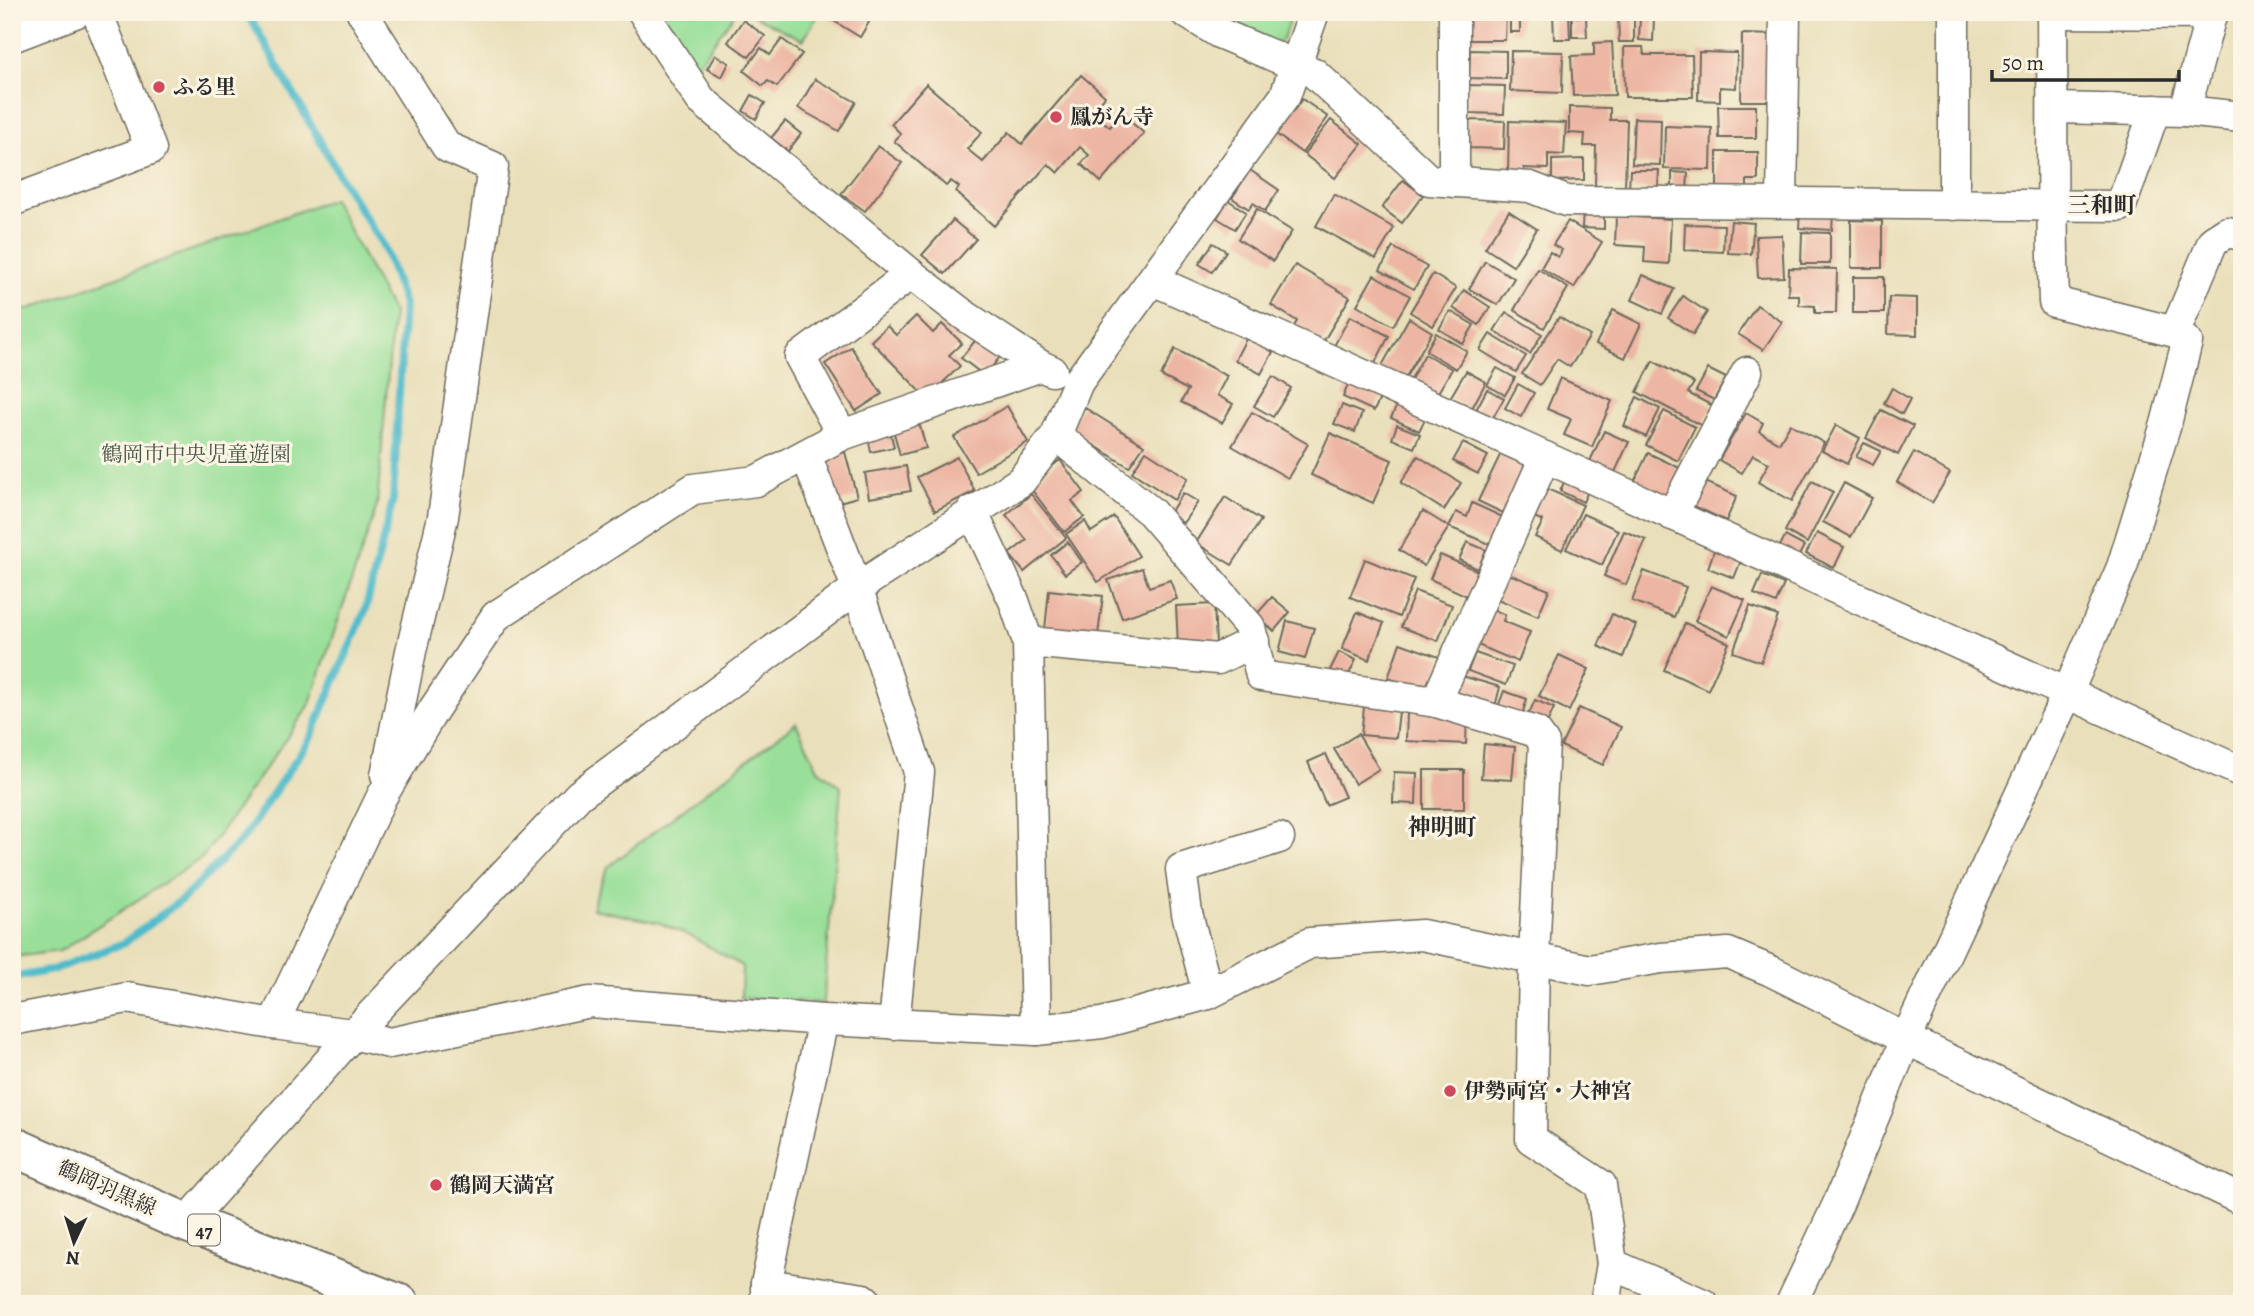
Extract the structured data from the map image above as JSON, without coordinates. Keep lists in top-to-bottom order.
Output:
{
  "streets": {
    "main road": ["鶴岡羽黒線", "47"]
  },
  "districts": ["三和町", "神明町"],
  "parks": ["鶴岡市中央児童遊園"],
  "places": [
    "ふる里",
    "鳳がん寺",
    "伊勢両宮・大神宮",
    "鶴岡天満宮"
  ],
  "scale_bar": "50 m",
  "north": "bottom"
}
